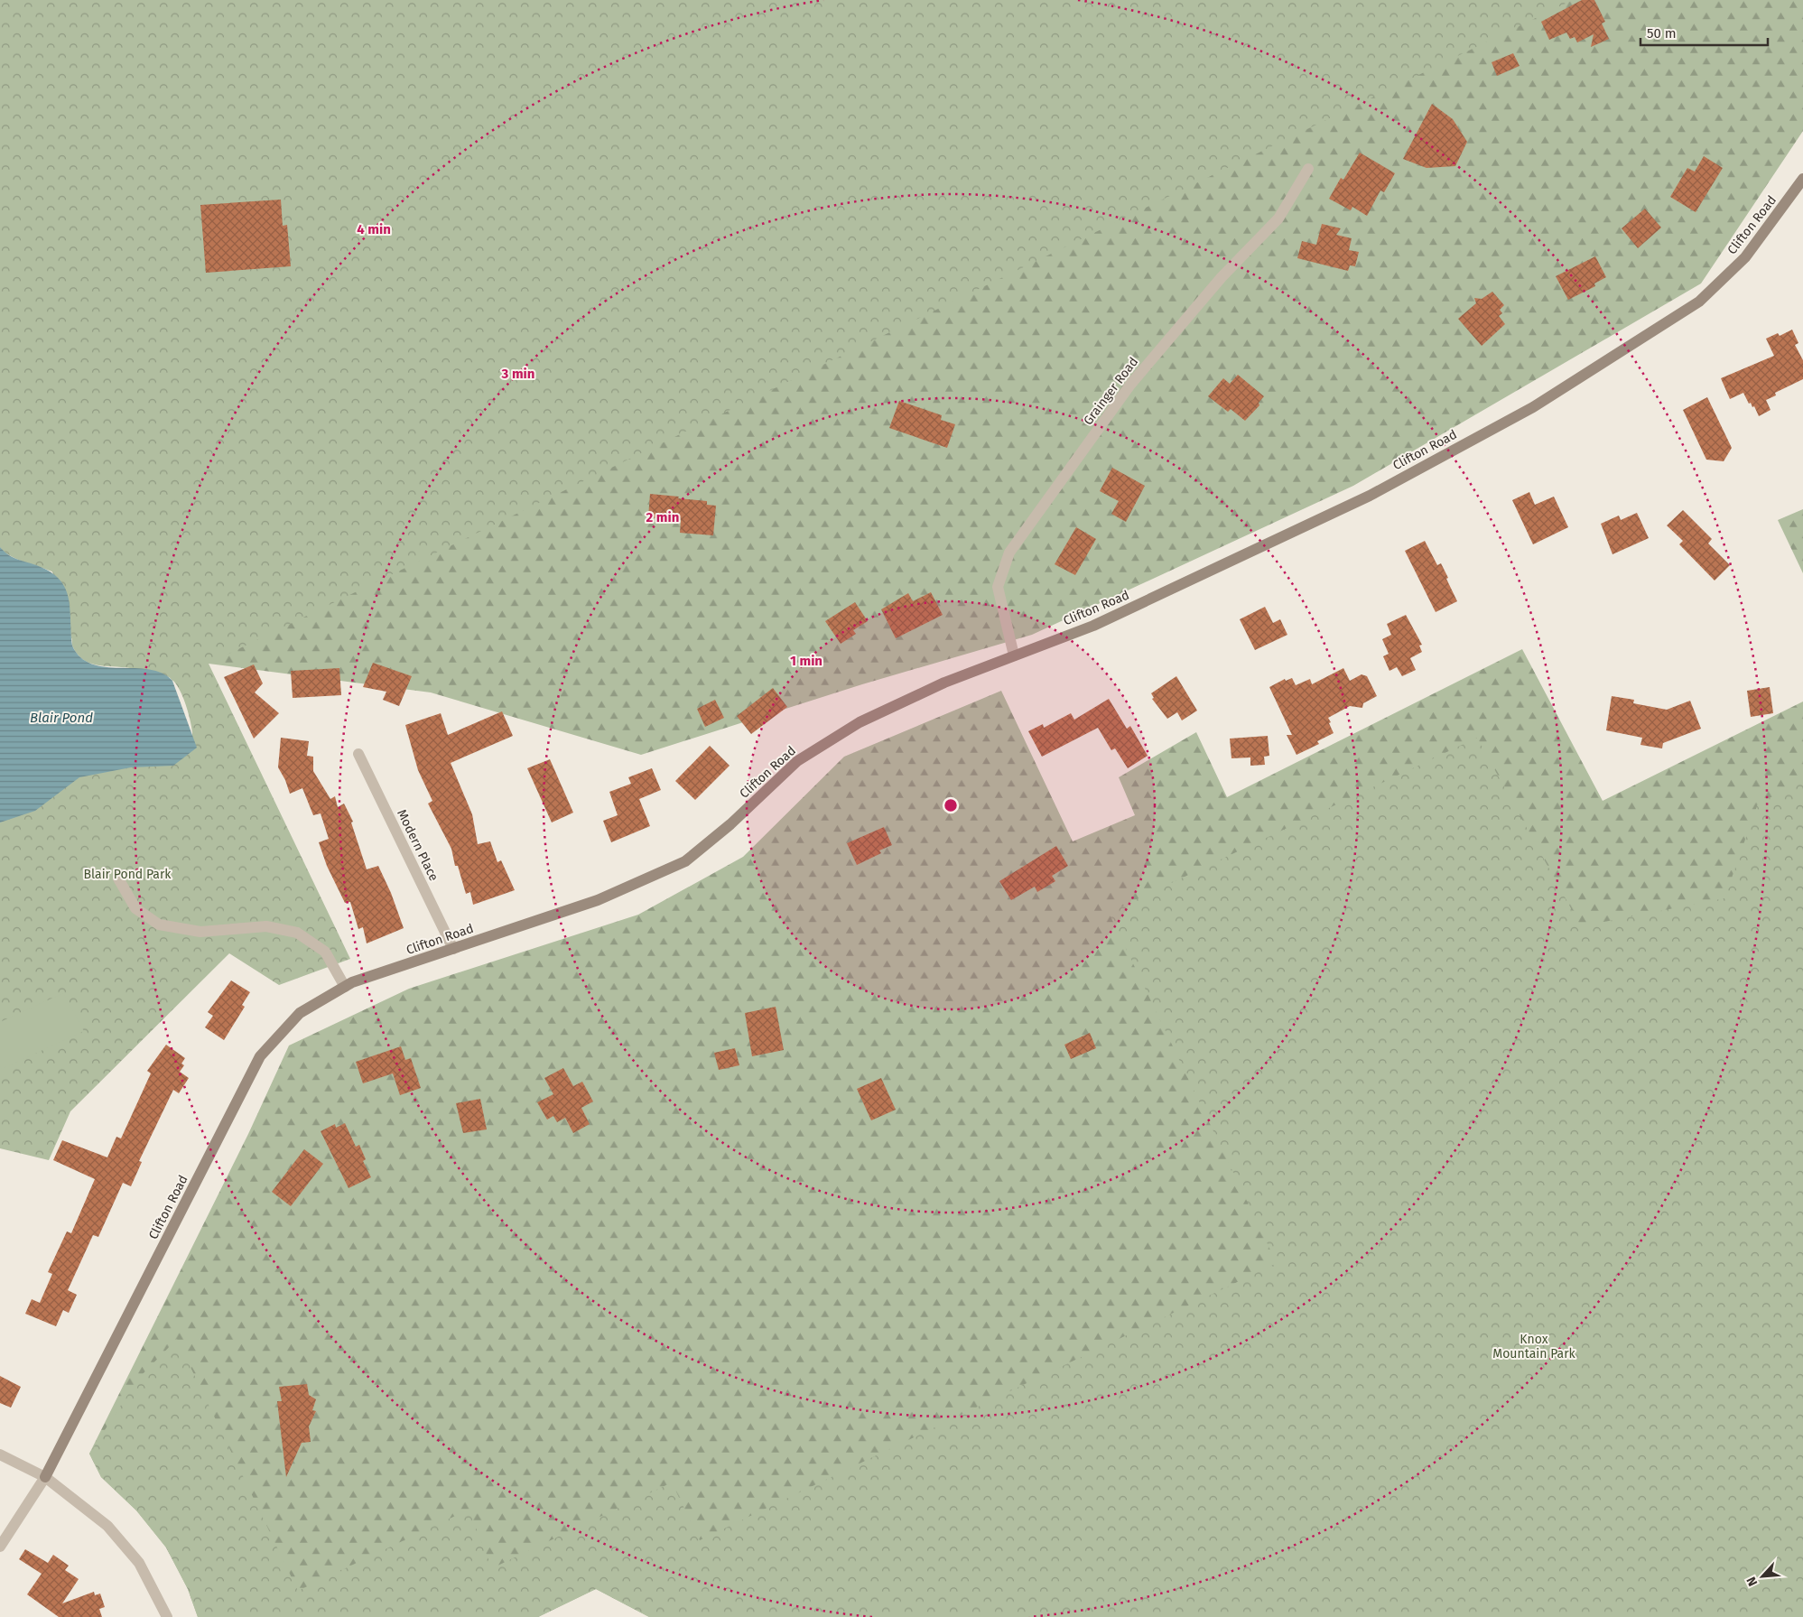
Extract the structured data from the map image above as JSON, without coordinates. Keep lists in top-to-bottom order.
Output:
{
  "streets": {
    "main road": ["Clifton Road"],
    "street": ["Grainger Road", "Modern Place"]
  },
  "crossings": [
    ["Clifton Road", "Grainger Road"],
    ["Clifton Road", "Modern Place"]
  ],
  "water": ["Blair Pond"],
  "parks": ["Blair Pond Park", "Knox Mountain Park"],
  "scale_bar": "50 m",
  "north": "bottom left",
  "rings": [
    "4 min",
    "3 min",
    "2 min",
    "1 min"
  ]
}
